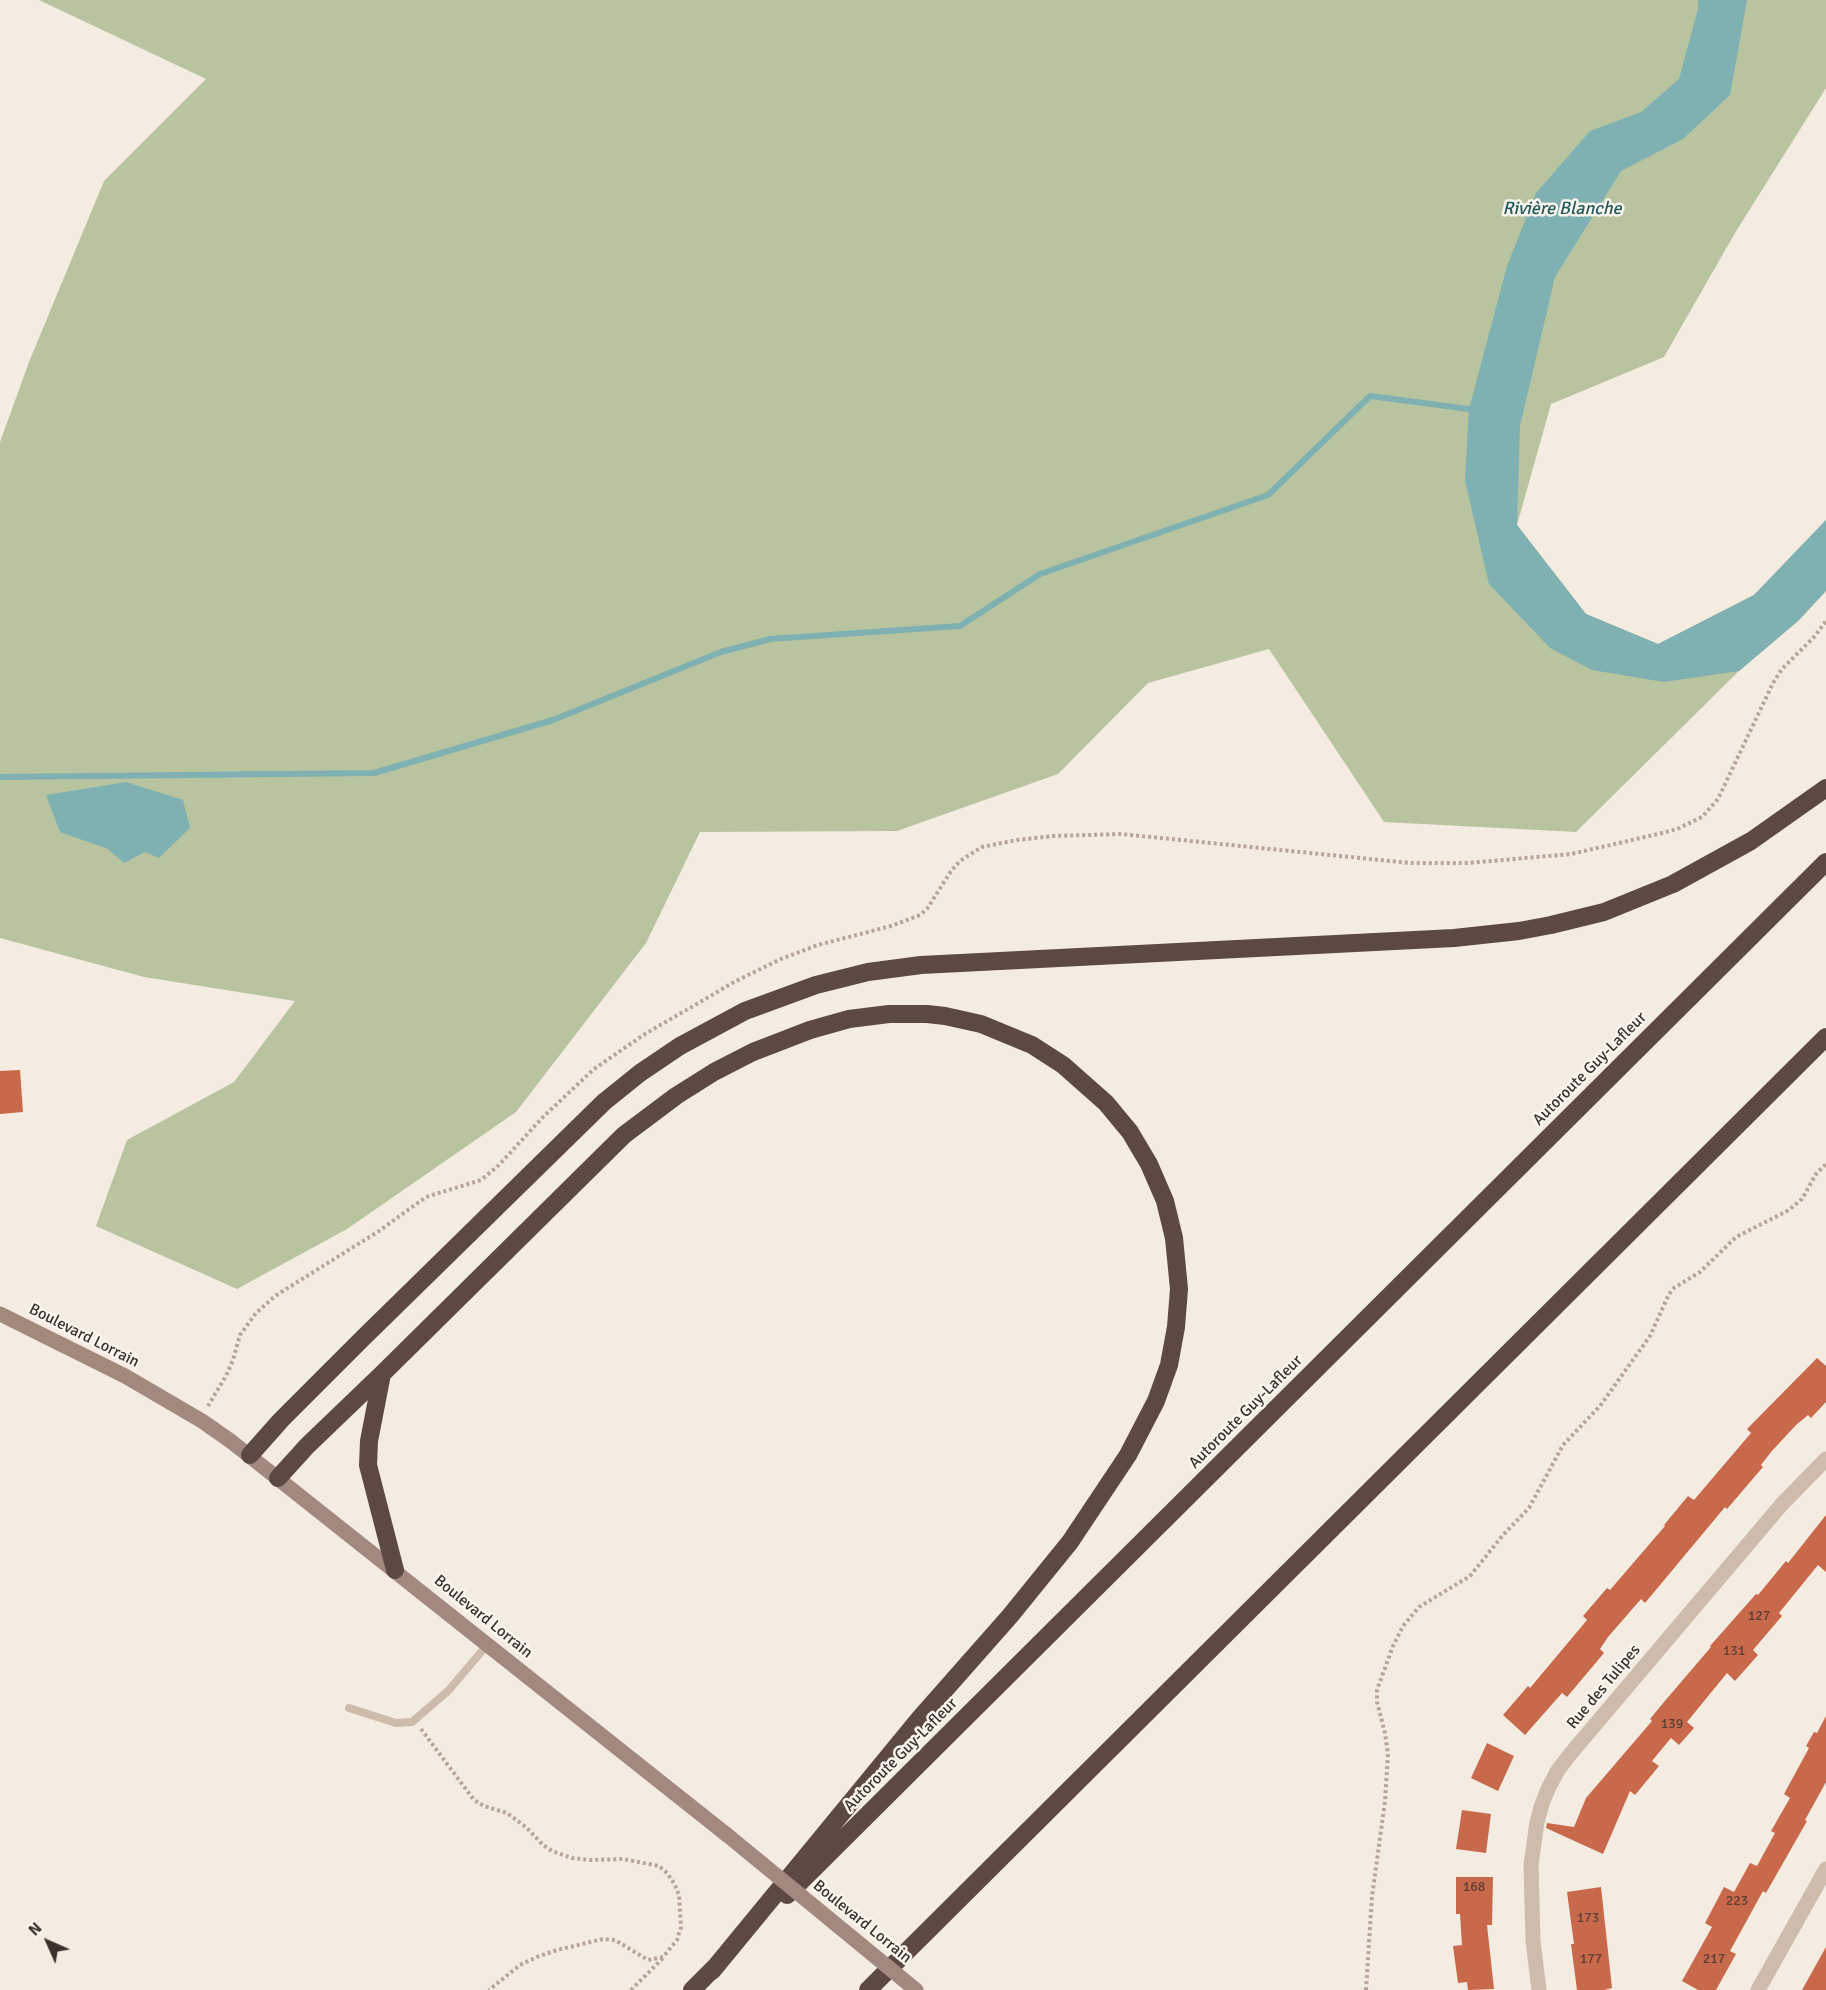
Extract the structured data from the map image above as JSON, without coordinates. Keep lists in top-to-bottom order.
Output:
{
  "streets": {
    "highway": ["Autoroute Guy-Lafleur"],
    "main road": ["Boulevard Lorrain"],
    "street": ["Rue des Tulipes"]
  },
  "water": ["Rivière Blanche"],
  "house_numbers": [
    "127",
    "131",
    "139",
    "168",
    "223",
    "173",
    "177",
    "217"
  ],
  "north": "top left"
}
